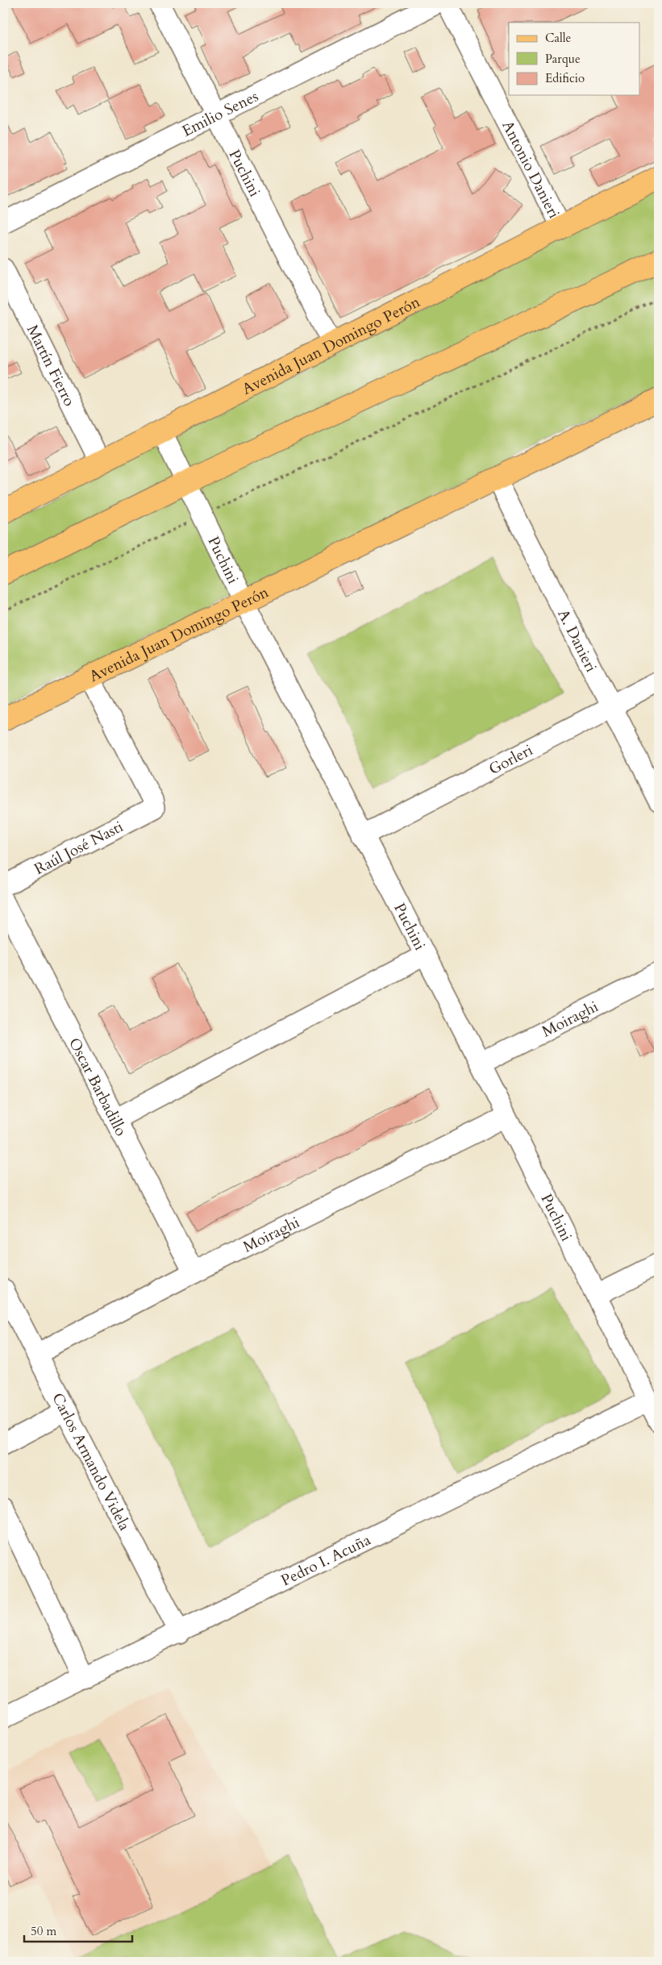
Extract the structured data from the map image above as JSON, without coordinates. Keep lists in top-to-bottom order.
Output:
{
  "streets": {
    "main road": ["Avenida Juan Domingo Perón"],
    "street": [
      "Emilio Senes",
      "Antonio Danieri",
      "Puchini",
      "Martín Fierro",
      "A. Danieri",
      "Gorleri",
      "Raúl José Nasti",
      "Moiraghi",
      "Oscar Barbadillo",
      "Carlos Armando Videla",
      "Pedro I. Acuña"
    ]
  },
  "crossings": [
    ["Emilio Senes", "Puchini"],
    ["Antonio Danieri", "Avenida Juan Domingo Perón"],
    ["Puchini", "Avenida Juan Domingo Perón"],
    ["Puchini", "Gorleri"],
    ["Puchini", "Moiraghi"],
    ["Puchini", "Pedro I. Acuña"],
    ["Avenida Juan Domingo Perón", "Martín Fierro"],
    ["Avenida Juan Domingo Perón", "A. Danieri"],
    ["Avenida Juan Domingo Perón", "Raúl José Nasti"],
    ["A. Danieri", "Gorleri"],
    ["Moiraghi", "Oscar Barbadillo"],
    ["Moiraghi", "Carlos Armando Videla"],
    ["Carlos Armando Videla", "Pedro I. Acuña"]
  ],
  "legend": ["Calle", "Parque", "Edificio"],
  "scale_bar": "50 m"
}
